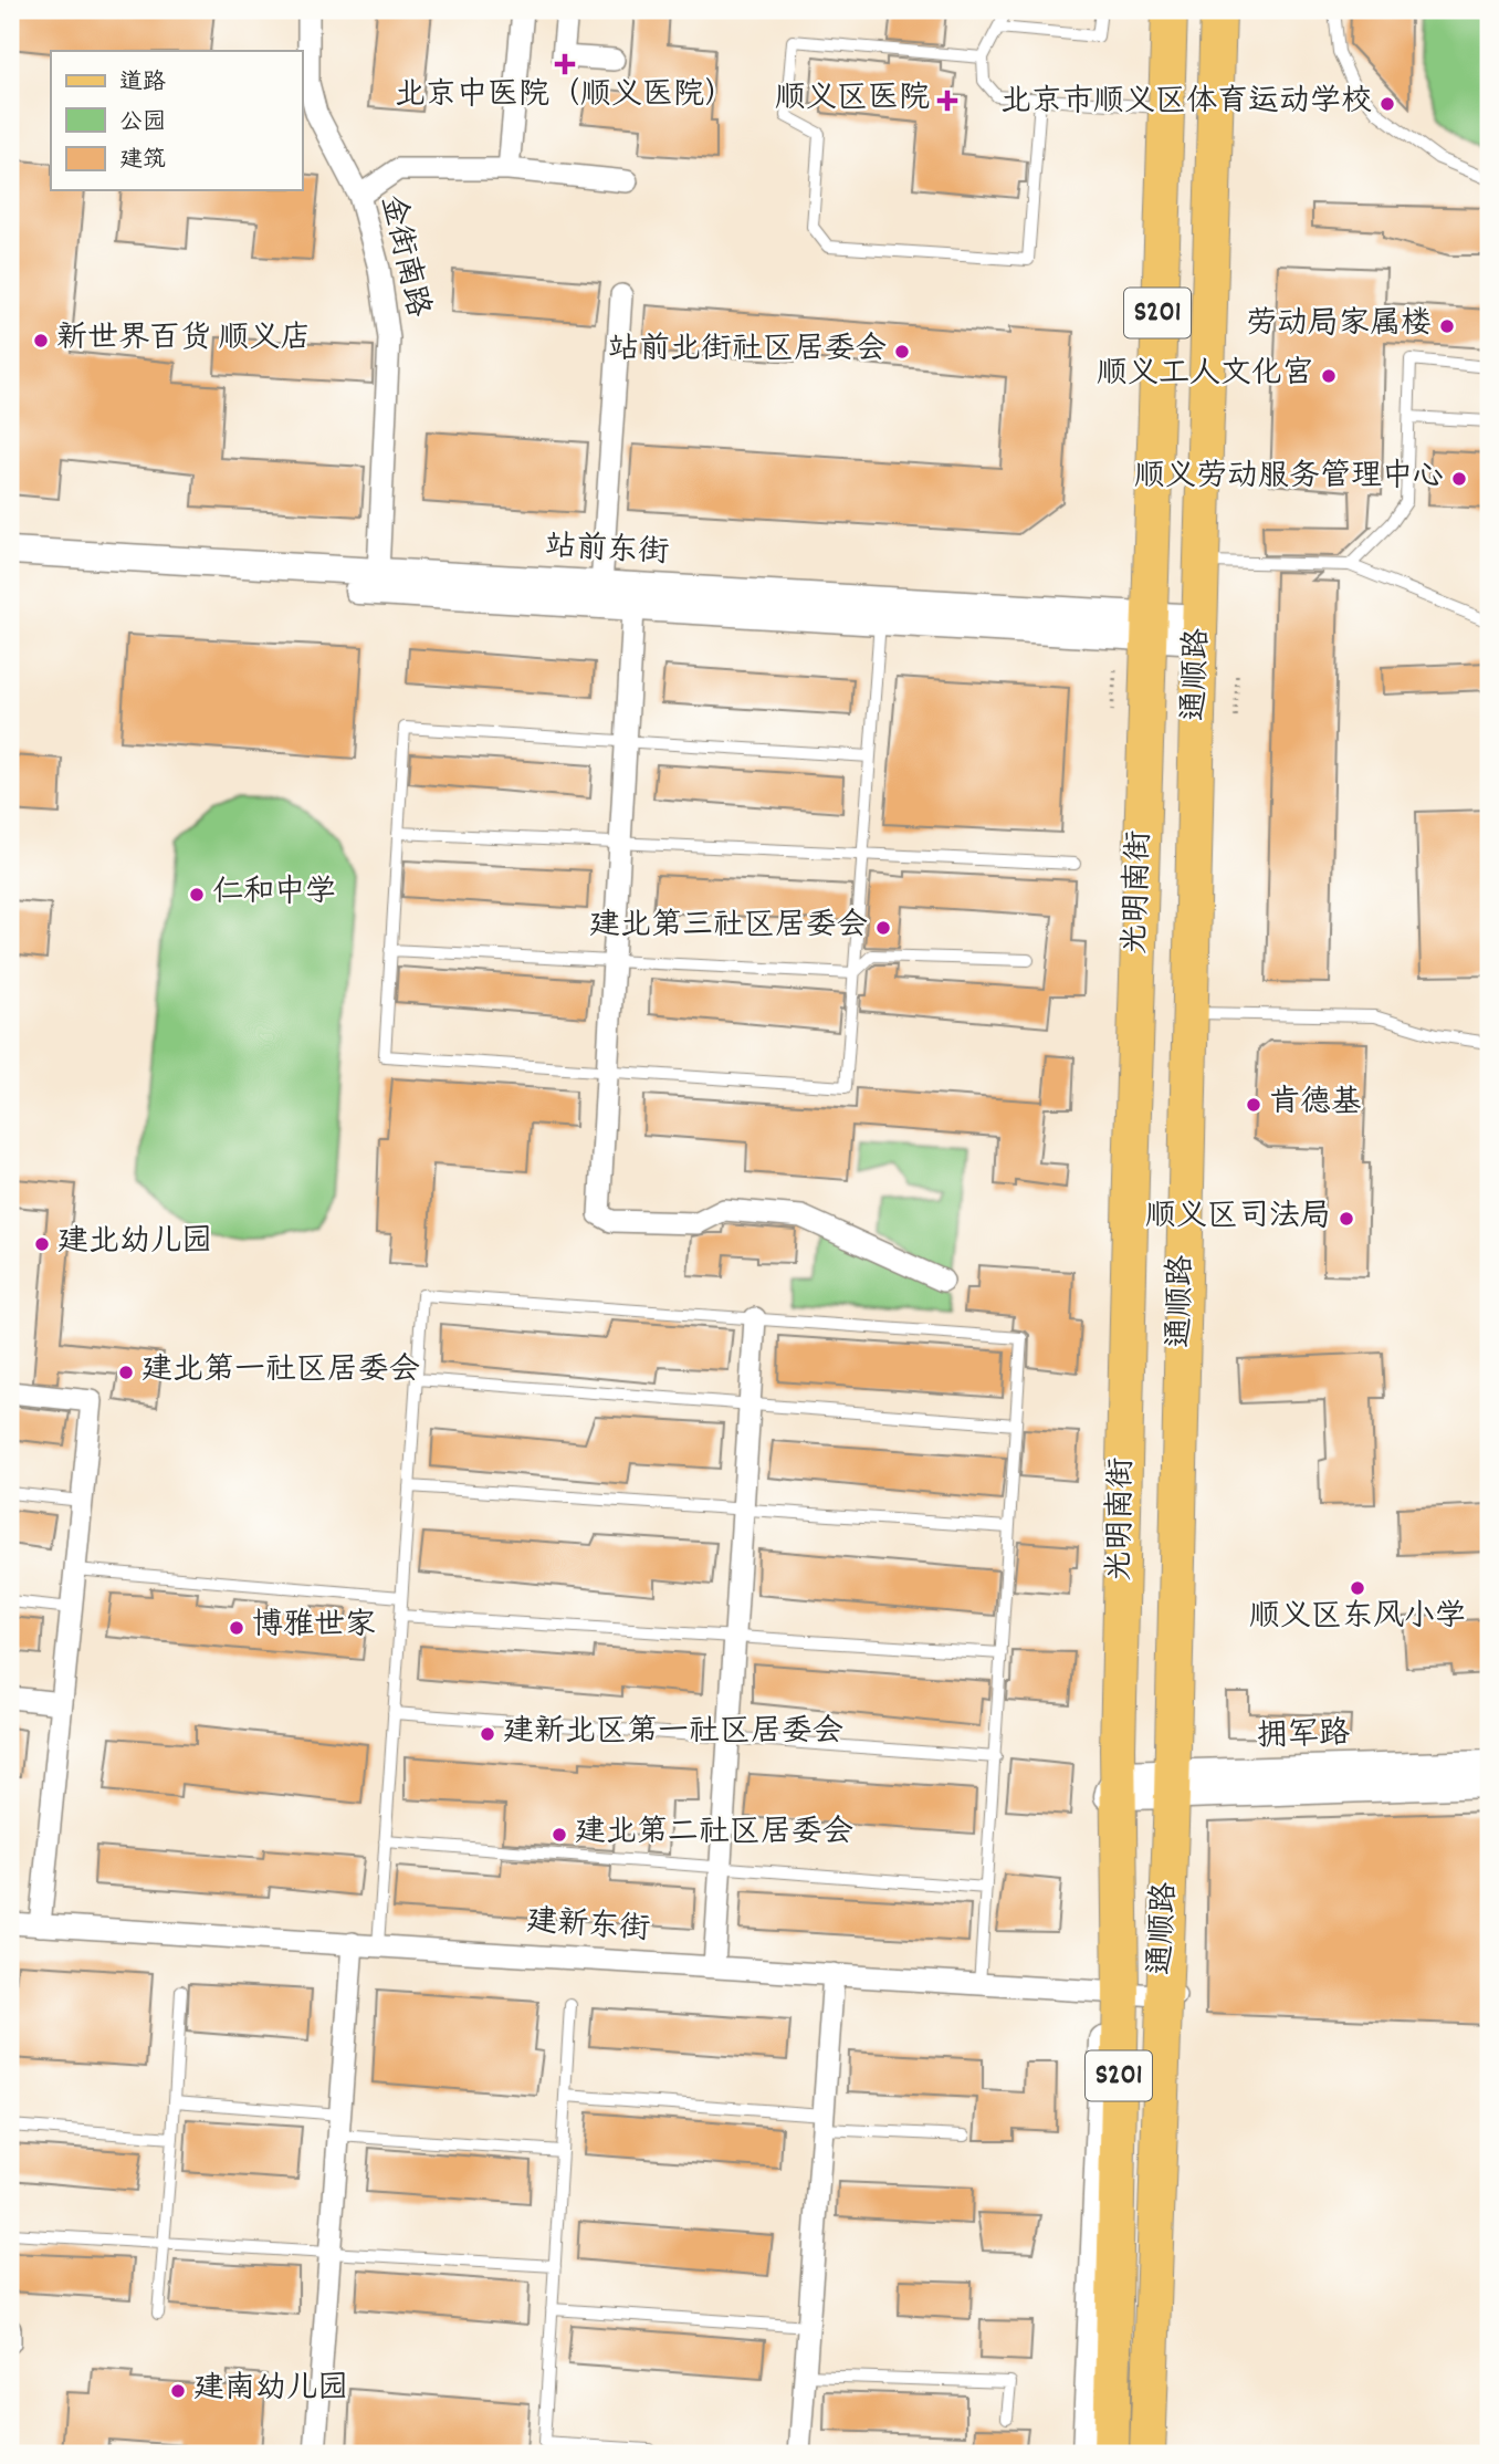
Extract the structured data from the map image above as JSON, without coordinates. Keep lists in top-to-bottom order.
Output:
{
  "streets": {
    "main road": ["S201", "通顺路", "光明南街"],
    "street": [
      "金街南路",
      "站前东街",
      "拥军路",
      "建新东街"
    ]
  },
  "crossings": [
    ["金街南路", "站前东街"],
    ["站前东街", "通顺路"],
    ["站前东街", "光明南街"],
    ["通顺路", "光明南街"],
    ["通顺路", "拥军路"],
    ["通顺路", "建新东街"],
    ["光明南街", "拥军路"]
  ],
  "places": {
    "health": ["北京中医院（顺义医院）", "顺义区医院"],
    "other": [
      "北京市顺义区体育运动学校",
      "劳动局家属楼",
      "新世界百货 顺义店",
      "站前北街社区居委会",
      "顺义工人文化宫",
      "顺义劳动服务管理中心",
      "仁和中学",
      "建北第三社区居委会",
      "肯德基",
      "顺义区司法局",
      "建北幼儿园",
      "建北第一社区居委会",
      "顺义区东风小学",
      "博雅世家",
      "建新北区第一社区居委会",
      "建北第二社区居委会",
      "建南幼儿园"
    ]
  },
  "legend": ["道路", "公园", "建筑"]
}
